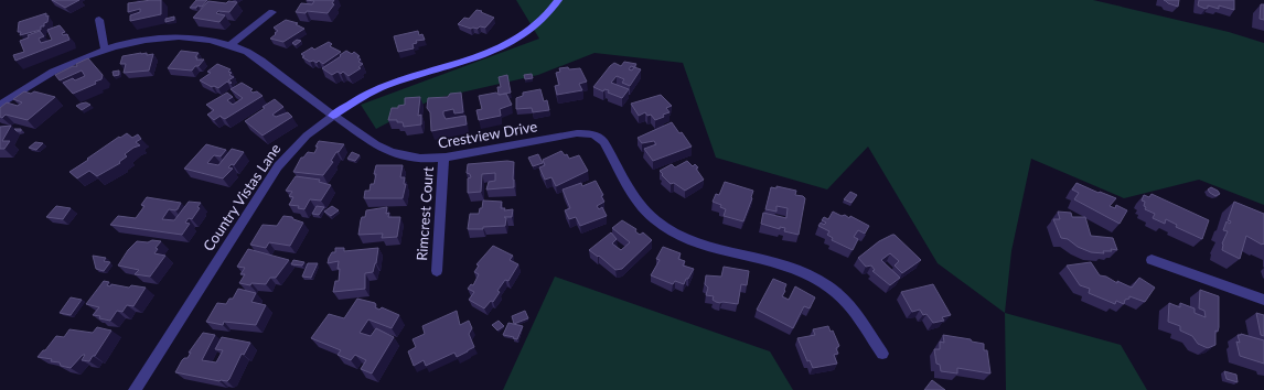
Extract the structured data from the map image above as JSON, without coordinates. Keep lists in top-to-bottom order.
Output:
{
  "streets": {
    "street": ["Crestview Drive", "Country Vistas Lane", "Rimcrest Court"]
  },
  "crossings": [
    ["Crestview Drive", "Country Vistas Lane"],
    ["Crestview Drive", "Rimcrest Court"]
  ]
}
